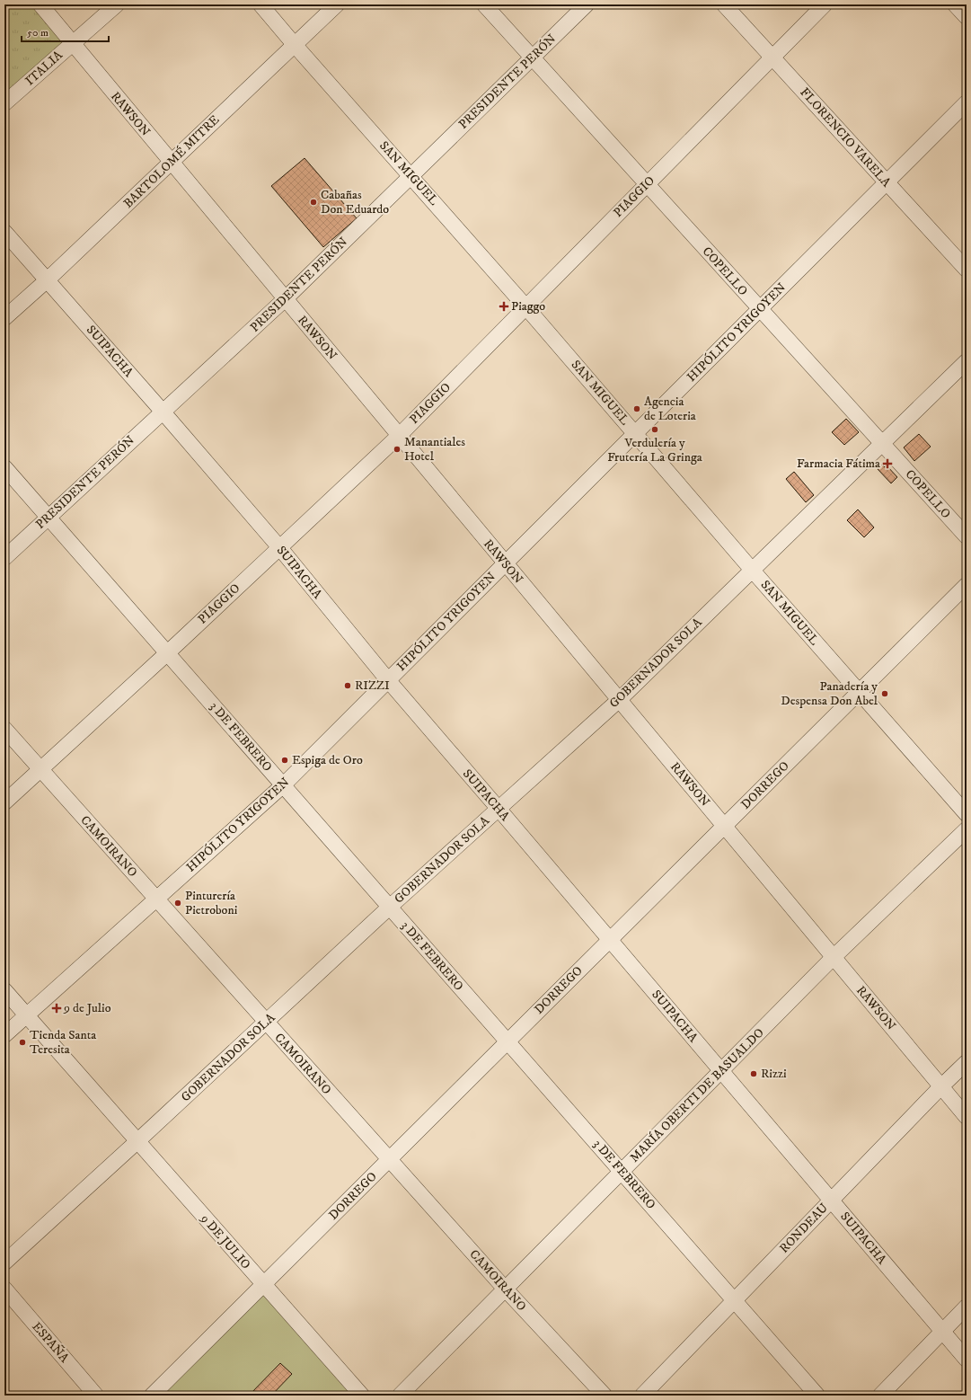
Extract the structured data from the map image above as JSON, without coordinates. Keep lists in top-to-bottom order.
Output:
{
  "streets": {
    "street": [
      "ITALIA",
      "PRESIDENTE PERÓN",
      "RAWSON",
      "FLORENCIO VARELA",
      "BARTOLOMÉ MITRE",
      "SAN MIGUEL",
      "PIAGGIO",
      "COPELLO",
      "HIPÓLITO YRIGOYEN",
      "SUIPACHA",
      "GOBERNADOR SOLA",
      "3 DE FEBRERO",
      "DORREGO",
      "CAMOIRANO",
      "MARÍA OBERTI DE BASUALDO",
      "RONDEAU",
      "9 DE JULIO",
      "ESPAÑA"
    ]
  },
  "crossings": [
    ["ITALIA", "RAWSON"],
    ["PRESIDENTE PERÓN", "RAWSON"],
    ["PRESIDENTE PERÓN", "SAN MIGUEL"],
    ["PRESIDENTE PERÓN", "COPELLO"],
    ["PRESIDENTE PERÓN", "SUIPACHA"],
    ["PRESIDENTE PERÓN", "3 DE FEBRERO"],
    ["RAWSON", "BARTOLOMÉ MITRE"],
    ["RAWSON", "PIAGGIO"],
    ["RAWSON", "HIPÓLITO YRIGOYEN"],
    ["RAWSON", "GOBERNADOR SOLA"],
    ["RAWSON", "DORREGO"],
    ["RAWSON", "MARÍA OBERTI DE BASUALDO"],
    ["RAWSON", "RONDEAU"],
    ["FLORENCIO VARELA", "PIAGGIO"],
    ["FLORENCIO VARELA", "HIPÓLITO YRIGOYEN"],
    ["BARTOLOMÉ MITRE", "SAN MIGUEL"],
    ["BARTOLOMÉ MITRE", "SUIPACHA"],
    ["SAN MIGUEL", "PIAGGIO"],
    ["SAN MIGUEL", "HIPÓLITO YRIGOYEN"],
    ["SAN MIGUEL", "GOBERNADOR SOLA"],
    ["SAN MIGUEL", "DORREGO"],
    ["PIAGGIO", "COPELLO"],
    ["PIAGGIO", "SUIPACHA"],
    ["PIAGGIO", "3 DE FEBRERO"],
    ["PIAGGIO", "CAMOIRANO"],
    ["COPELLO", "HIPÓLITO YRIGOYEN"],
    ["COPELLO", "GOBERNADOR SOLA"],
    ["HIPÓLITO YRIGOYEN", "SUIPACHA"],
    ["HIPÓLITO YRIGOYEN", "3 DE FEBRERO"],
    ["HIPÓLITO YRIGOYEN", "CAMOIRANO"],
    ["HIPÓLITO YRIGOYEN", "9 DE JULIO"],
    ["SUIPACHA", "GOBERNADOR SOLA"],
    ["SUIPACHA", "DORREGO"],
    ["SUIPACHA", "MARÍA OBERTI DE BASUALDO"],
    ["SUIPACHA", "RONDEAU"],
    ["GOBERNADOR SOLA", "3 DE FEBRERO"],
    ["GOBERNADOR SOLA", "CAMOIRANO"],
    ["GOBERNADOR SOLA", "9 DE JULIO"],
    ["3 DE FEBRERO", "DORREGO"],
    ["3 DE FEBRERO", "MARÍA OBERTI DE BASUALDO"],
    ["3 DE FEBRERO", "RONDEAU"],
    ["DORREGO", "CAMOIRANO"],
    ["DORREGO", "9 DE JULIO"],
    ["CAMOIRANO", "MARÍA OBERTI DE BASUALDO"]
  ],
  "places": {
    "other": [
      "Cabañas Don Eduardo",
      "Agencia de Loteria",
      "Verdulería y Frutería La Gringa",
      "Manantiales Hotel",
      "RIZZI",
      "Panadería y Despensa Don Abel",
      "Espiga de Oro",
      "Pinturería Pietroboni",
      "Tienda Santa Teresita",
      "Rizzi"
    ],
    "health": ["Piaggo", "Farmacia Fátima", "9 de Julio"]
  },
  "scale_bar": "50 m"
}
